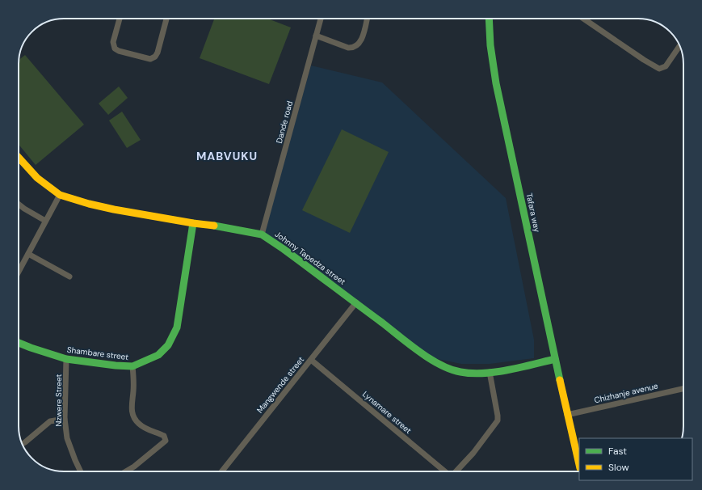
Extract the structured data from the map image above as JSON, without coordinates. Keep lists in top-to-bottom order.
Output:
{
  "streets": {
    "street": [
      "Dande road",
      "Tafara way",
      "Johnny Tapedza street",
      "Shambare street",
      "Mangwende street",
      "Chizhanje avenue",
      "Nzwere Street",
      "Lynamare street"
    ]
  },
  "crossings": [
    ["Dande road", "Johnny Tapedza street"],
    ["Tafara way", "Johnny Tapedza street"],
    ["Tafara way", "Chizhanje avenue"],
    ["Johnny Tapedza street", "Shambare street"],
    ["Johnny Tapedza street", "Mangwende street"],
    ["Shambare street", "Nzwere Street"],
    ["Mangwende street", "Lynamare street"]
  ],
  "districts": ["MABVUKU"],
  "legend": ["Fast", "Slow"]
}
